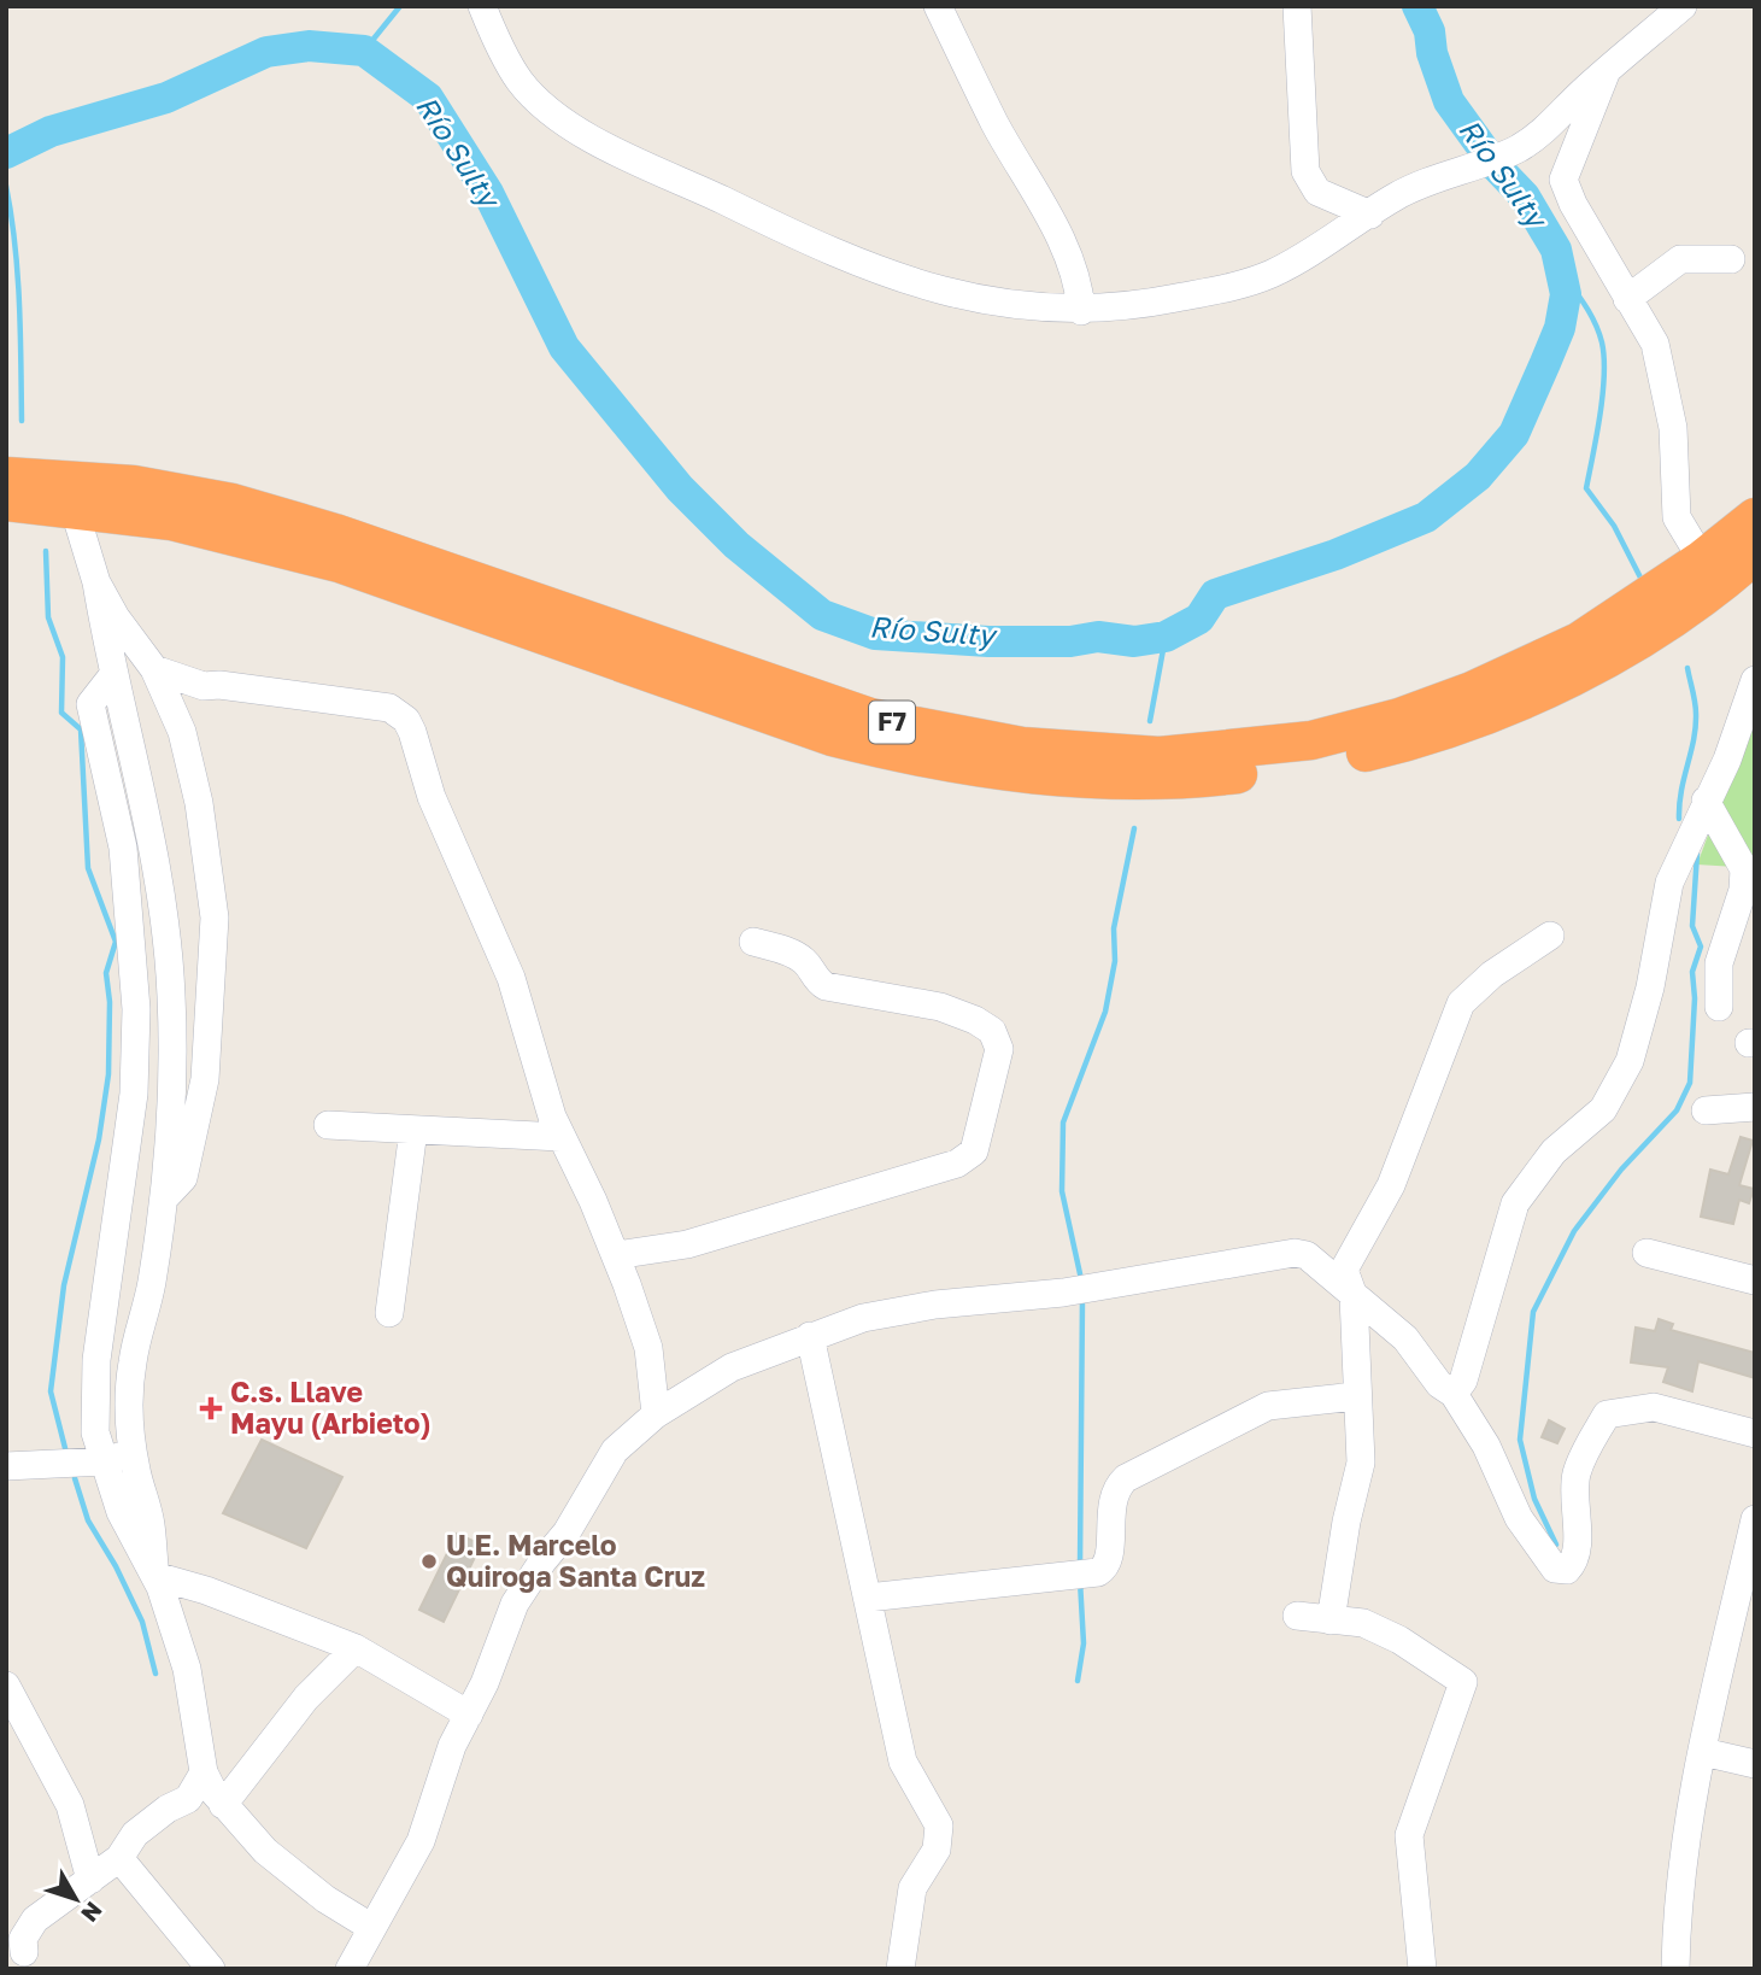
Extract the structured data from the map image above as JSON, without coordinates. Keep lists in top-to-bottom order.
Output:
{
  "streets": {
    "highway": ["F7"]
  },
  "water": ["Río Sulty"],
  "places": {
    "health": ["C.s. Llave Mayu (Arbieto)"],
    "other": ["U.E. Marcelo Quiroga Santa Cruz"]
  },
  "north": "bottom right"
}
